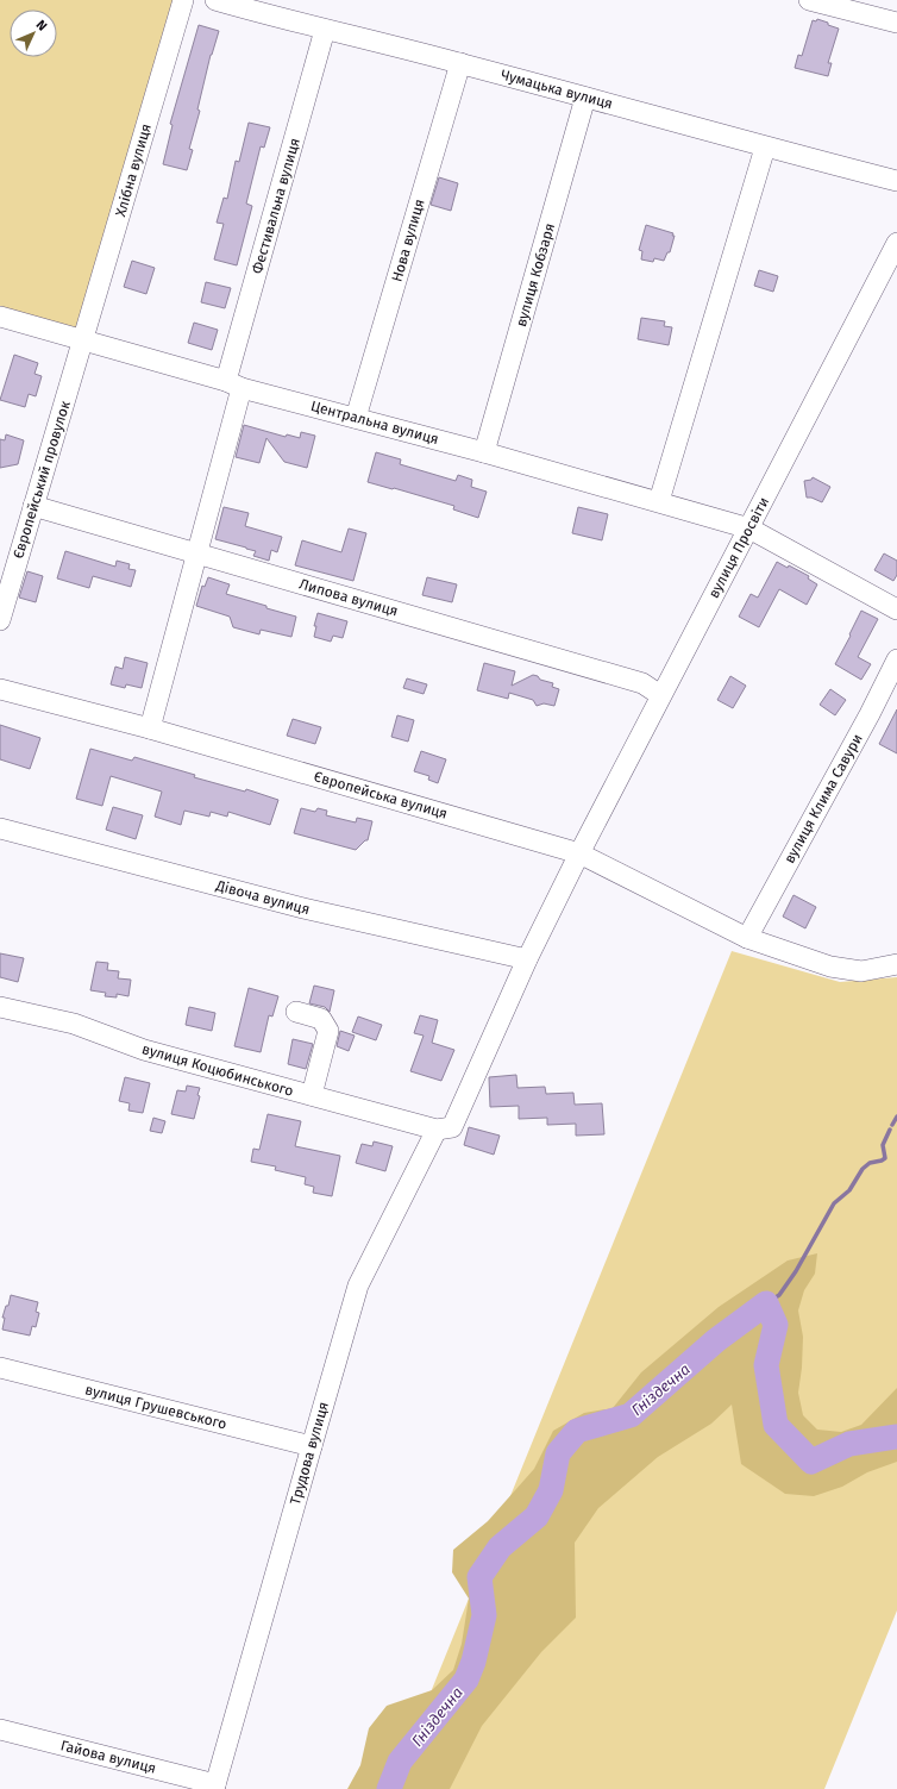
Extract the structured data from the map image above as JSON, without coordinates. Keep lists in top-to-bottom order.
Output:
{
  "streets": {
    "street": [
      "Чумацька вулиця",
      "Хлібна вулиця",
      "Фестивальна вулиця",
      "Нова вулиця",
      "вулиця Кобзаря",
      "Центральна вулиця",
      "Європейський провулок",
      "вулиця Просвіти",
      "Липова вулиця",
      "Європейська вулиця",
      "вулиця Клима Савури",
      "Дівоча вулиця",
      "вулиця Коцюбинського",
      "вулиця Грушевського",
      "Трудова вулиця",
      "Гайова вулиця"
    ]
  },
  "crossings": [
    ["Чумацька вулиця", "Фестивальна вулиця"],
    ["Чумацька вулиця", "Нова вулиця"],
    ["Чумацька вулиця", "вулиця Кобзаря"],
    ["Хлібна вулиця", "Центральна вулиця"],
    ["Хлібна вулиця", "Європейський провулок"],
    ["Фестивальна вулиця", "Центральна вулиця"],
    ["Фестивальна вулиця", "Липова вулиця"],
    ["Фестивальна вулиця", "Європейська вулиця"],
    ["Нова вулиця", "Центральна вулиця"],
    ["вулиця Кобзаря", "Центральна вулиця"],
    ["Центральна вулиця", "Європейський провулок"],
    ["Центральна вулиця", "вулиця Просвіти"],
    ["Європейський провулок", "Липова вулиця"],
    ["вулиця Просвіти", "Липова вулиця"],
    ["вулиця Просвіти", "Європейська вулиця"],
    ["вулиця Просвіти", "Дівоча вулиця"],
    ["вулиця Просвіти", "вулиця Коцюбинського"],
    ["вулиця Просвіти", "Трудова вулиця"],
    ["Європейська вулиця", "вулиця Клима Савури"],
    ["вулиця Коцюбинського", "Трудова вулиця"],
    ["вулиця Грушевського", "Трудова вулиця"],
    ["Трудова вулиця", "Гайова вулиця"]
  ],
  "water": ["Гніздечна"],
  "north": "top right"
}
